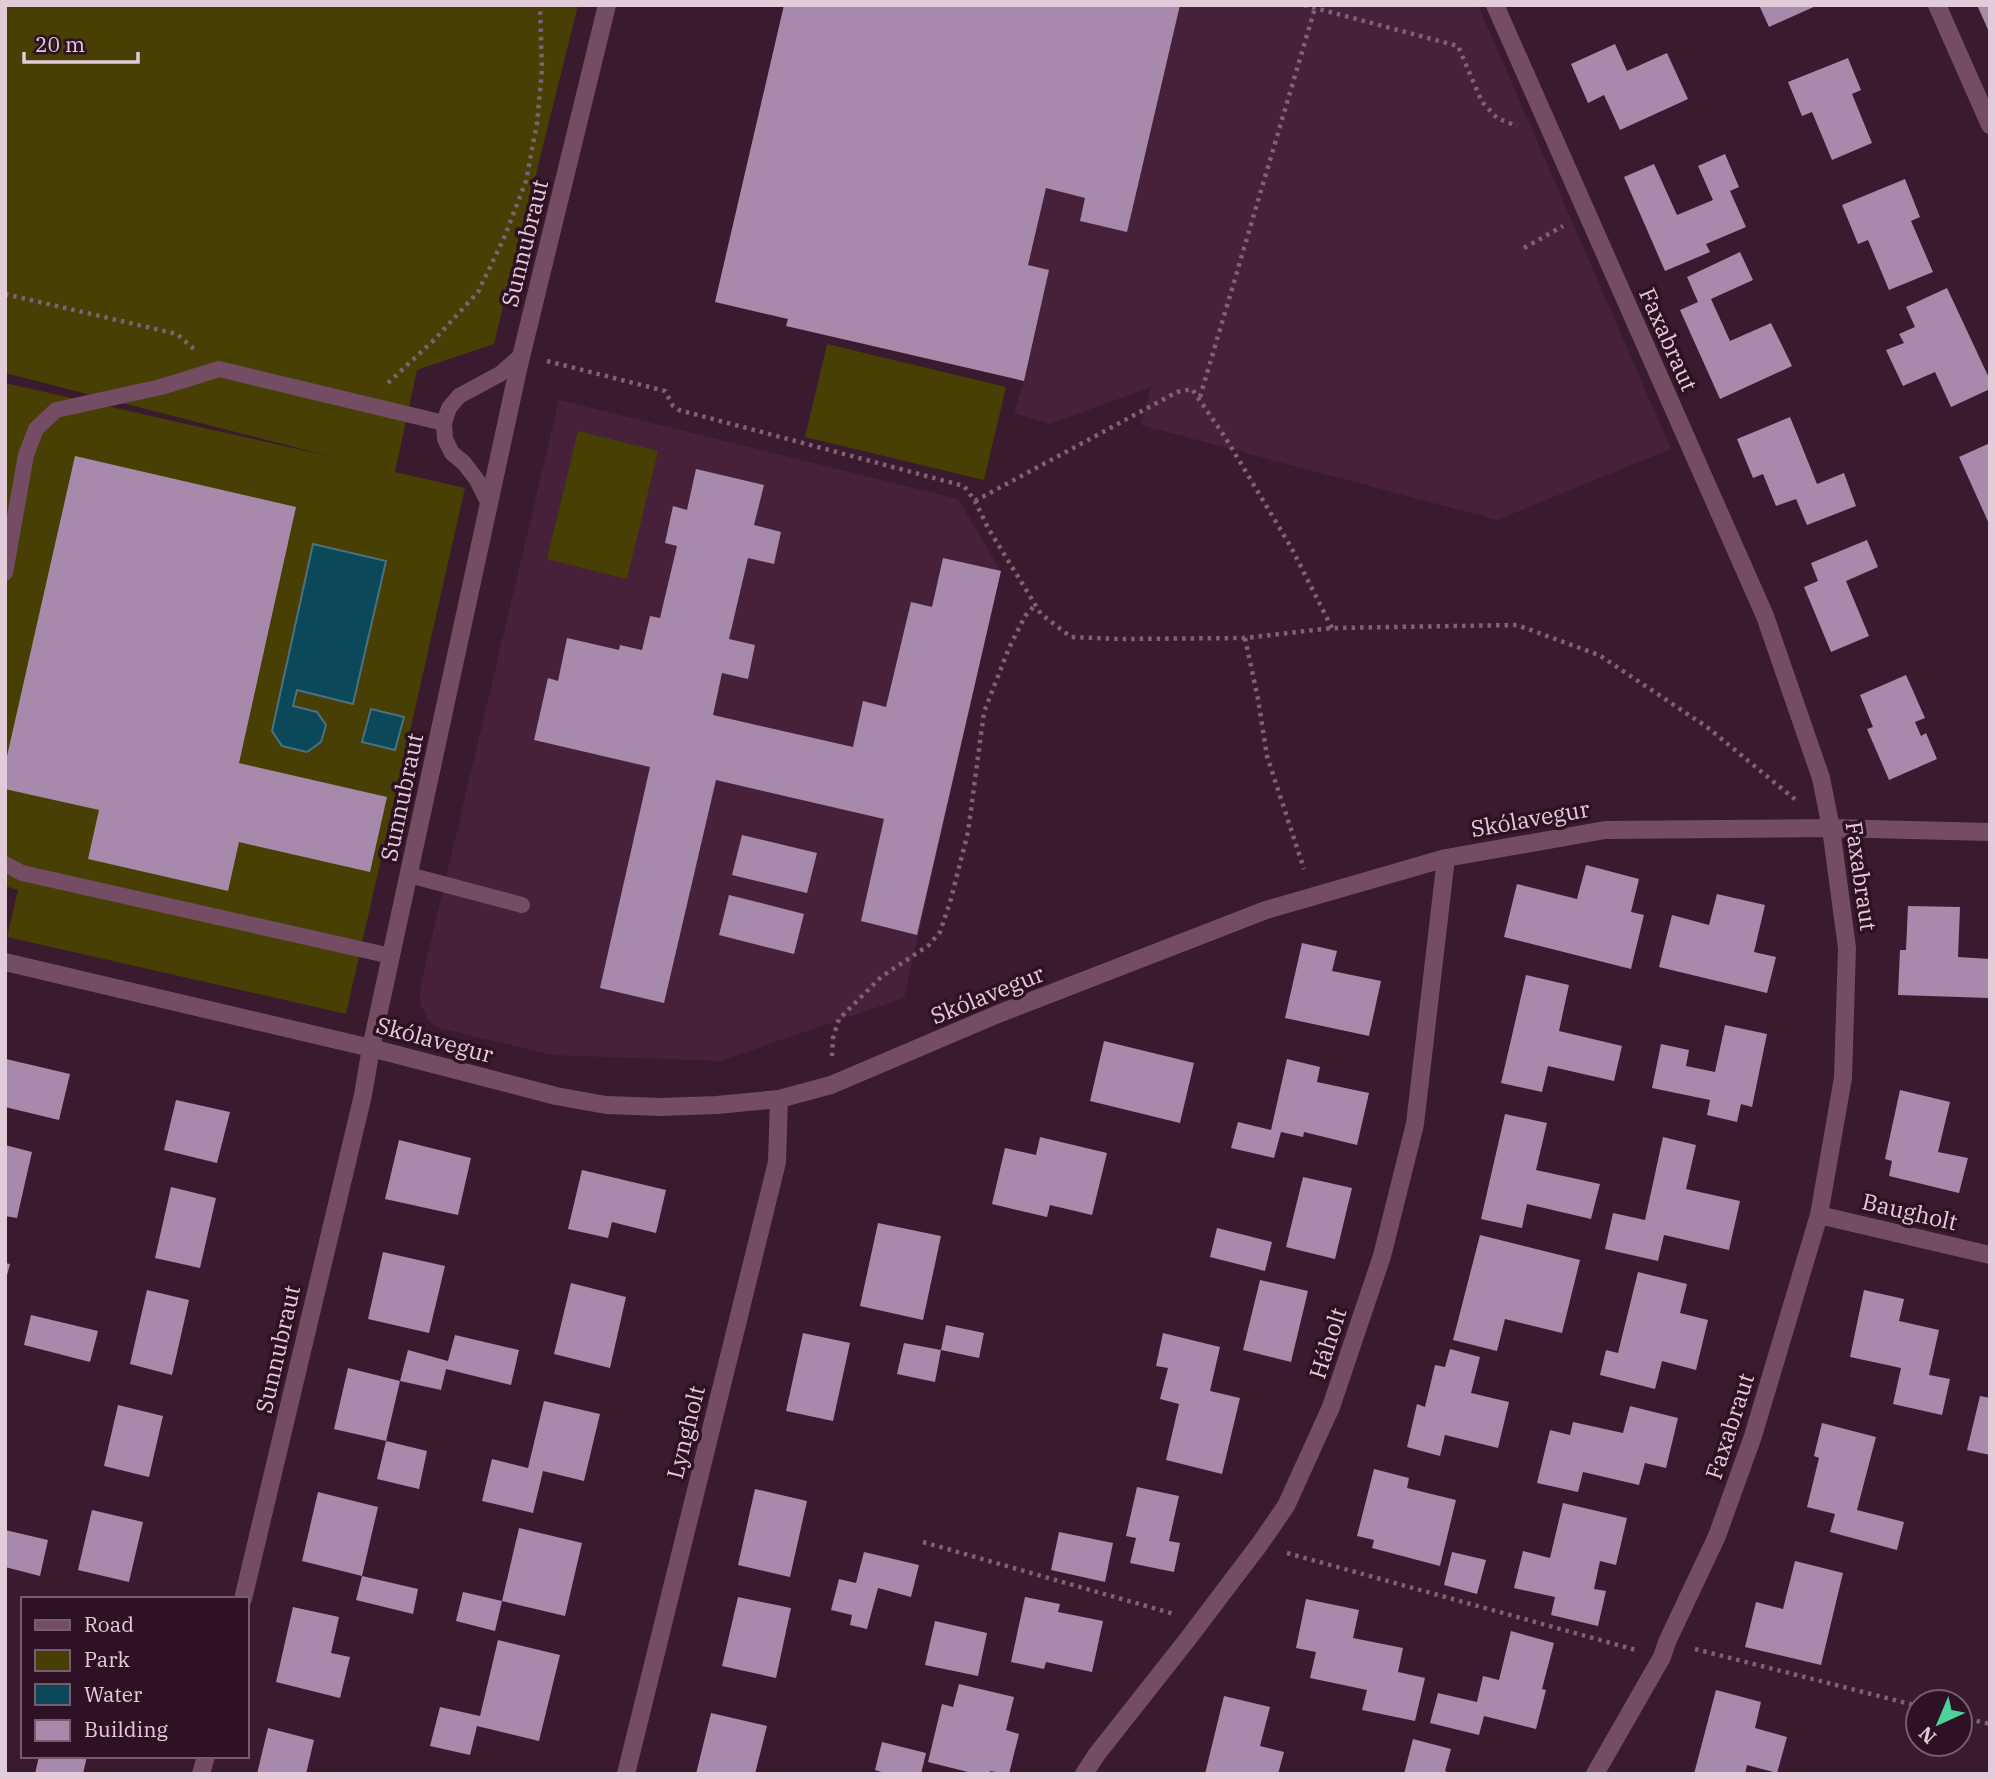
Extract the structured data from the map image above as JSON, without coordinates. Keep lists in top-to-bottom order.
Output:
{
  "streets": {
    "street": [
      "Sunnubraut",
      "Faxabraut",
      "Skólavegur",
      "Baugholt",
      "Háholt",
      "Lyngholt"
    ]
  },
  "crossings": [
    ["Sunnubraut", "Skólavegur"],
    ["Faxabraut", "Skólavegur"],
    ["Faxabraut", "Baugholt"],
    ["Skólavegur", "Háholt"],
    ["Skólavegur", "Lyngholt"]
  ],
  "legend": [
    "Road",
    "Park",
    "Water",
    "Building"
  ],
  "scale_bar": "20 m",
  "north": "bottom left"
}
